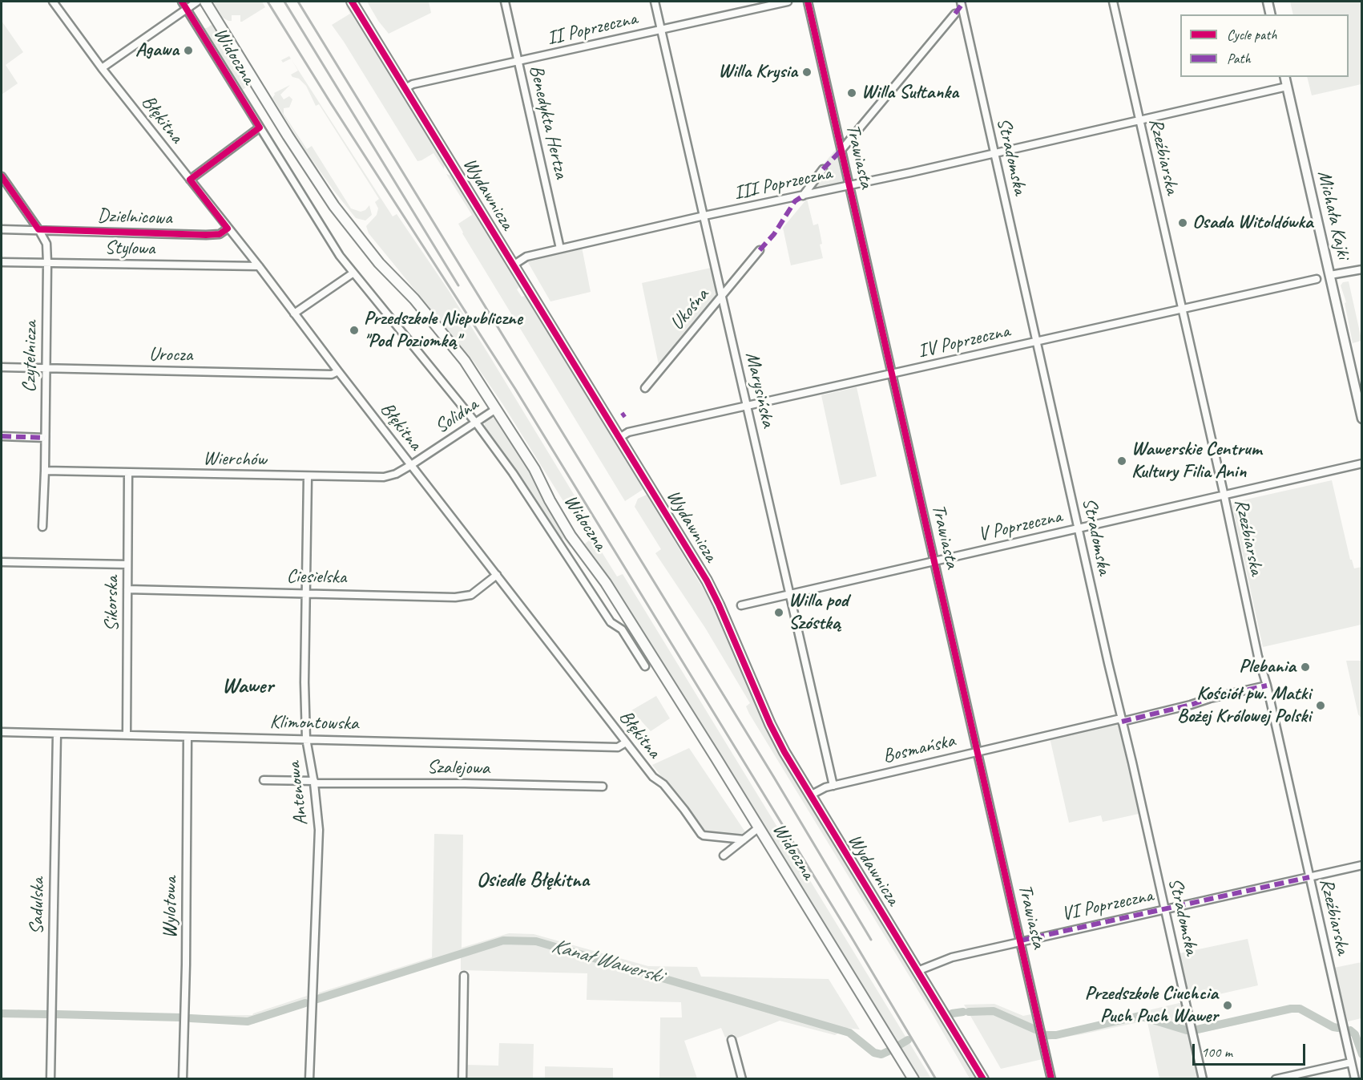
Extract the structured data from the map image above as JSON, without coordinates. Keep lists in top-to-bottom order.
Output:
{
  "streets": {
    "main road": ["Widoczna", "Wydawnicza"],
    "street": [
      "II Poprzeczna",
      "Błękitna",
      "Benedykta Hertza",
      "Trawiasta",
      "Stradomska",
      "Rzeźbiarska",
      "III Poprzeczna",
      "Michała Kajki",
      "Dzielnicowa",
      "Stylowa",
      "Ukośna",
      "IV Poprzeczna",
      "Urocza",
      "Czytelnicza",
      "Marysińska",
      "Solidna",
      "Wierchów",
      "V Poprzeczna",
      "Ciesielska",
      "Sikorska",
      "Klimontowska",
      "Bosmańska",
      "Szalejowa",
      "Antenowa",
      "VI Poprzeczna",
      "Sadulska",
      "Wylotowa"
    ]
  },
  "crossings": [
    ["II Poprzeczna", "Benedykta Hertza"],
    ["II Poprzeczna", "Wydawnicza"],
    ["II Poprzeczna", "Marysińska"],
    ["Widoczna", "Solidna"],
    ["Błękitna", "Dzielnicowa"],
    ["Błękitna", "Stylowa"],
    ["Błękitna", "Urocza"],
    ["Błękitna", "Solidna"],
    ["Błękitna", "Wierchów"],
    ["Błękitna", "Ciesielska"],
    ["Błękitna", "Klimontowska"],
    ["Benedykta Hertza", "III Poprzeczna"],
    ["Trawiasta", "III Poprzeczna"],
    ["Trawiasta", "IV Poprzeczna"],
    ["Trawiasta", "V Poprzeczna"],
    ["Trawiasta", "Bosmańska"],
    ["Trawiasta", "VI Poprzeczna"],
    ["Stradomska", "III Poprzeczna"],
    ["Stradomska", "IV Poprzeczna"],
    ["Stradomska", "V Poprzeczna"],
    ["Stradomska", "Bosmańska"],
    ["Stradomska", "VI Poprzeczna"],
    ["Rzeźbiarska", "III Poprzeczna"],
    ["Rzeźbiarska", "IV Poprzeczna"],
    ["Rzeźbiarska", "V Poprzeczna"],
    ["Rzeźbiarska", "Bosmańska"],
    ["Rzeźbiarska", "VI Poprzeczna"],
    ["III Poprzeczna", "Wydawnicza"],
    ["III Poprzeczna", "Michała Kajki"],
    ["III Poprzeczna", "Marysińska"],
    ["Wydawnicza", "IV Poprzeczna"],
    ["Wydawnicza", "Bosmańska"],
    ["Wydawnicza", "VI Poprzeczna"],
    ["Dzielnicowa", "Czytelnicza"],
    ["Stylowa", "Czytelnicza"],
    ["Ukośna", "Marysińska"],
    ["IV Poprzeczna", "Marysińska"],
    ["Urocza", "Czytelnicza"],
    ["Czytelnicza", "Wierchów"],
    ["Marysińska", "V Poprzeczna"],
    ["Marysińska", "Bosmańska"],
    ["Solidna", "Wierchów"],
    ["Wierchów", "Sikorska"],
    ["Wierchów", "Antenowa"],
    ["Ciesielska", "Sikorska"],
    ["Ciesielska", "Antenowa"],
    ["Sikorska", "Klimontowska"],
    ["Klimontowska", "Antenowa"],
    ["Klimontowska", "Sadulska"],
    ["Klimontowska", "Wylotowa"],
    ["Szalejowa", "Antenowa"]
  ],
  "districts": ["Wawer", "Osiedle Błękitna"],
  "water": ["Kanał Wawerski"],
  "places": [
    "Agawa",
    "Willa Krysia",
    "Willa Sułtanka",
    "Osada Witoldówka",
    "Przedszkole Niepubliczne \"Pod Poziomką\"",
    "Wawerskie Centrum Kultury Filia Anin",
    "Willa pod Szóstką",
    "Plebania",
    "Kościół pw. Matki Bożej Królowej Polski",
    "Przedszkole Ciuchcia Puch Puch Wawer"
  ],
  "legend": ["Cycle path", "Path"],
  "scale_bar": "100 m"
}
